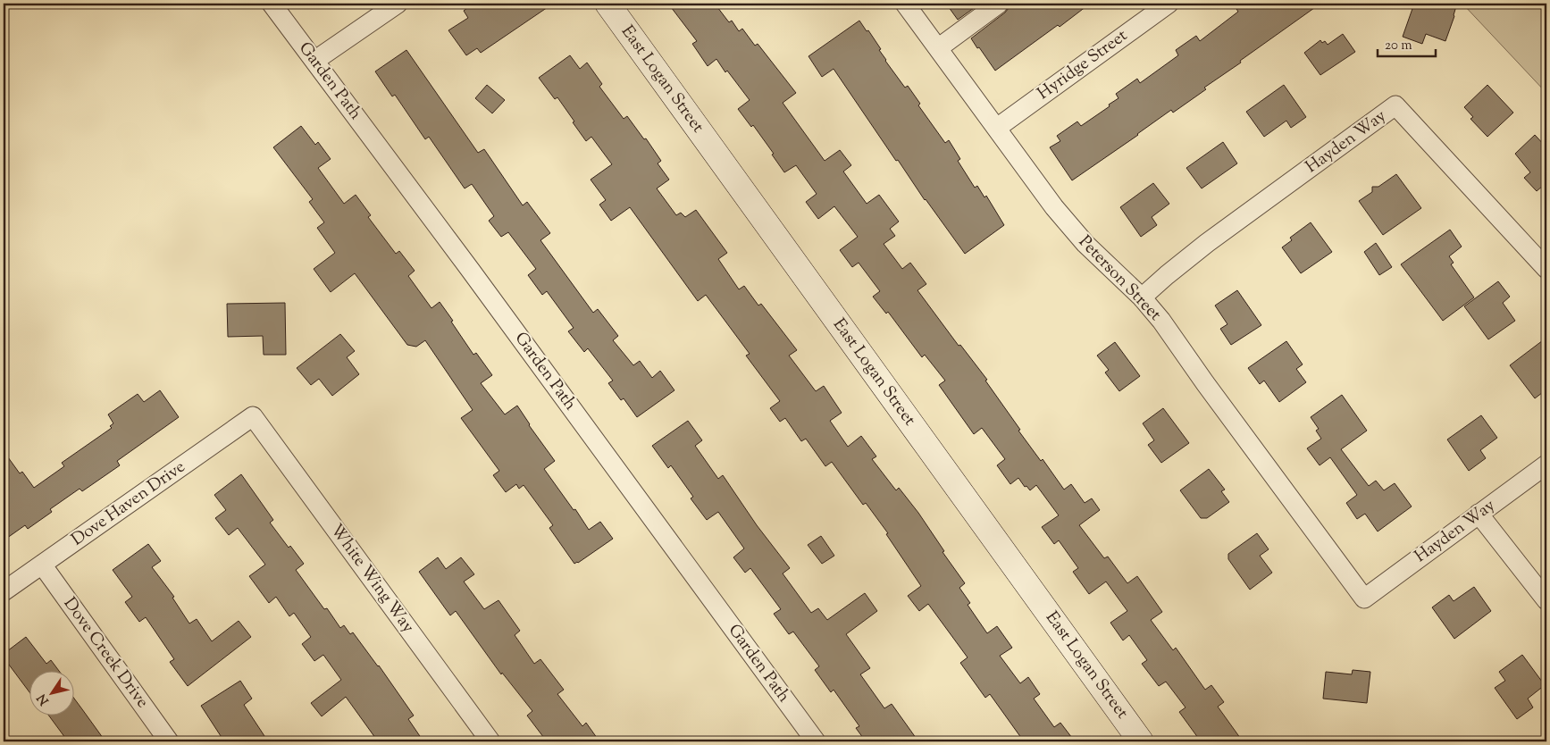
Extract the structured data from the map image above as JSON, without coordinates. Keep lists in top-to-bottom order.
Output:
{
  "streets": {
    "street": [
      "Hyridge Street",
      "East Logan Street",
      "Garden Path",
      "Hayden Way",
      "Peterson Street",
      "Dove Haven Drive",
      "White Wing Way",
      "Dove Creek Drive"
    ]
  },
  "crossings": [
    ["Hyridge Street", "Peterson Street"],
    ["Hayden Way", "Peterson Street"],
    ["Dove Haven Drive", "White Wing Way"],
    ["Dove Haven Drive", "Dove Creek Drive"]
  ],
  "scale_bar": "20 m",
  "north": "bottom left"
}
